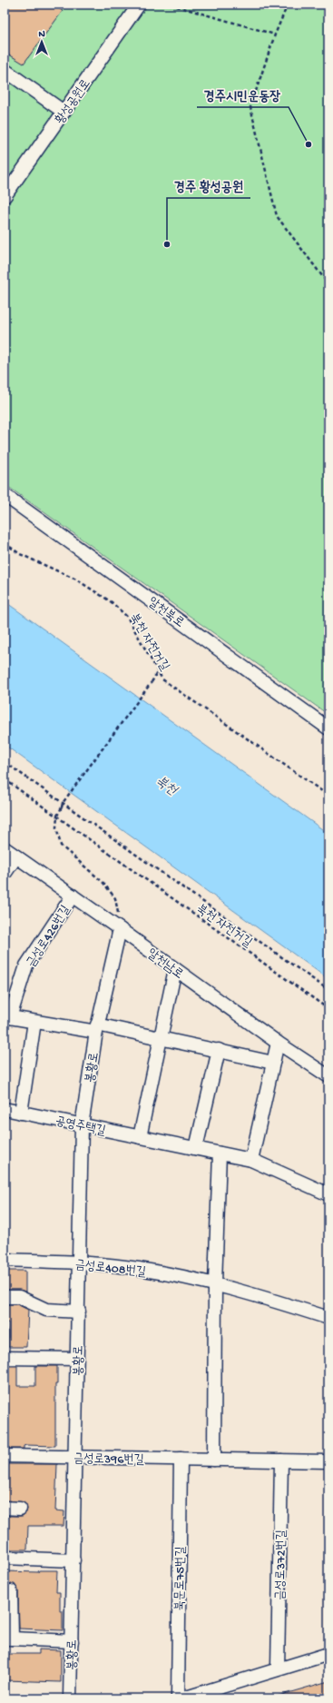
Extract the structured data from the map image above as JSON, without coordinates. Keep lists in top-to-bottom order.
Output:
{
  "streets": {
    "street": [
      "황성공원로",
      "알천북로",
      "금성로426번길",
      "알천남로",
      "봉황로",
      "공영주택길",
      "금성로408번길",
      "금성로396번길",
      "금성로372번길",
      "북문로75번길"
    ],
    "path": ["북천 자전거길"]
  },
  "crossings": [
    ["금성로426번길", "알천남로"],
    ["금성로426번길", "봉황로"],
    ["알천남로", "봉황로"],
    ["봉황로", "공영주택길"],
    ["봉황로", "금성로408번길"],
    ["봉황로", "금성로396번길"],
    ["금성로396번길", "금성로372번길"],
    ["금성로396번길", "북문로75번길"]
  ],
  "water": ["북천"],
  "places": ["경주시민운동장", "경주 황성공원"],
  "north": "top"
}
